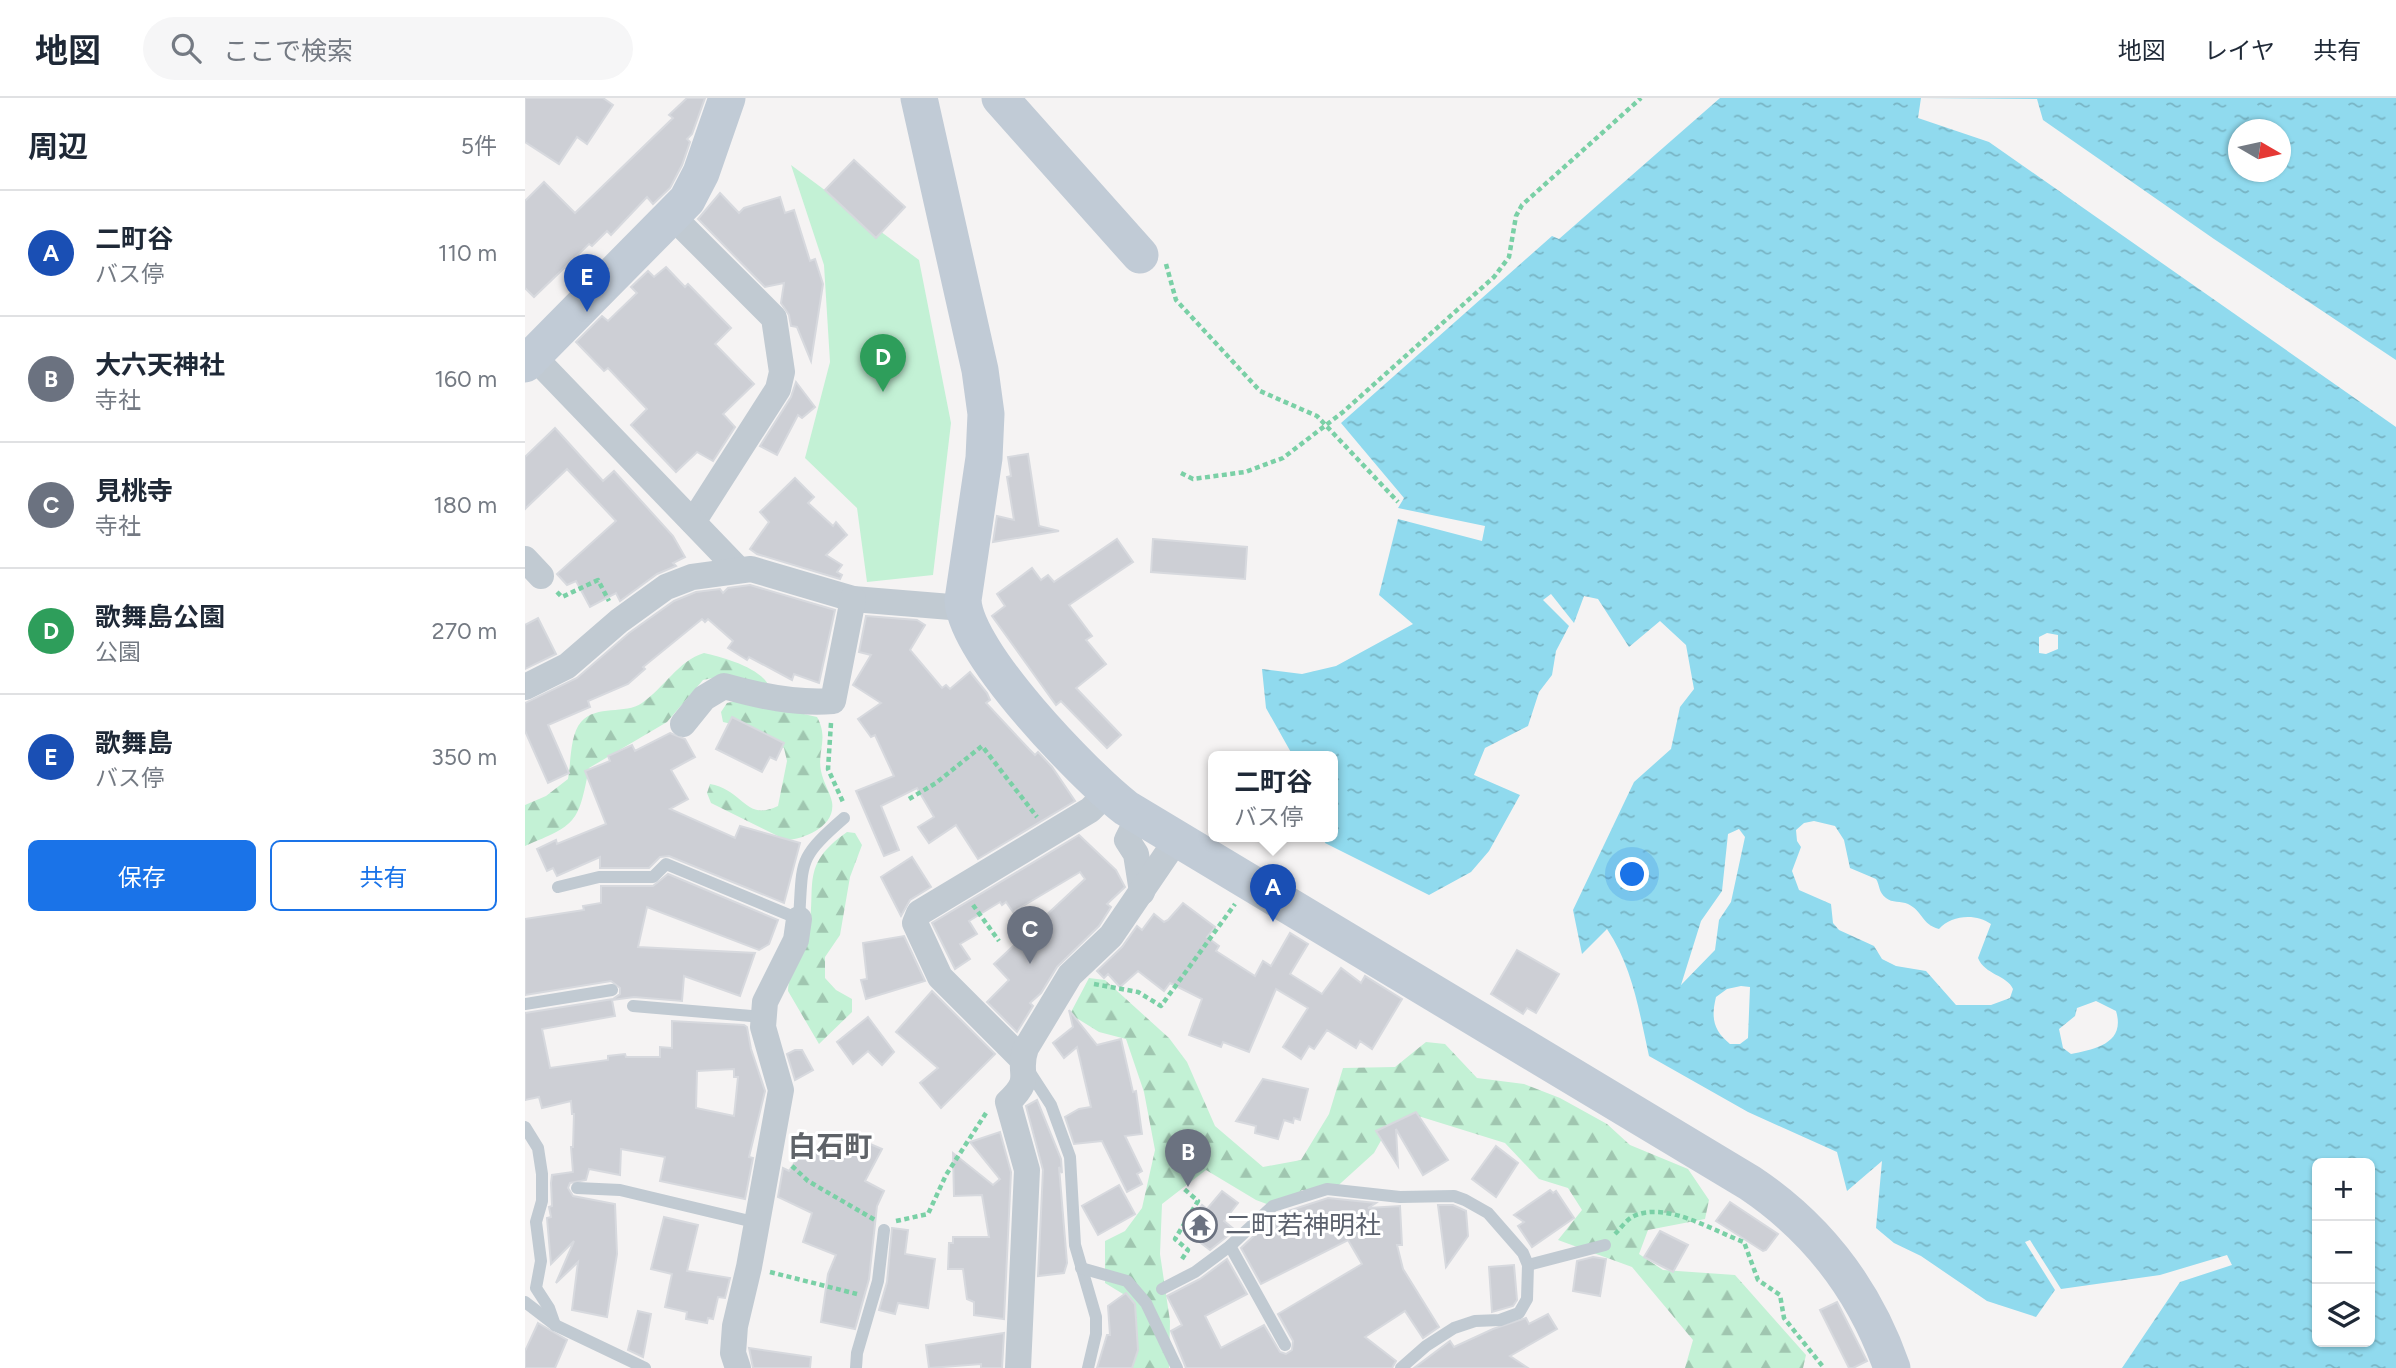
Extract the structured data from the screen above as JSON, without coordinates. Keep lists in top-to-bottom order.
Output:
{
  "districts": ["白石町"],
  "places": {
    "temple": ["二町若神明社"]
  },
  "north": "right",
  "page": {
    "header": "地図",
    "search": "ここで検索",
    "nav": ["地図", "レイヤ", "共有"],
    "heading": ["周辺", "5件"],
    "list": [
      {
        "mark": "A",
        "name": "二町谷",
        "note": "バス停",
        "value": "110 m"
      },
      {
        "mark": "B",
        "name": "大六天神社",
        "note": "寺社",
        "value": "160 m"
      },
      {
        "mark": "C",
        "name": "見桃寺",
        "note": "寺社",
        "value": "180 m"
      },
      {
        "mark": "D",
        "name": "歌舞島公園",
        "note": "公園",
        "value": "270 m"
      },
      {
        "mark": "E",
        "name": "歌舞島",
        "note": "バス停",
        "value": "350 m"
      }
    ],
    "pins": [
      "E",
      "D",
      "A",
      "C",
      "B"
    ],
    "popup": ["二町谷", "バス停"],
    "buttons": ["保存", "共有"],
    "map_buttons": ["+", "−"]
  }
}
